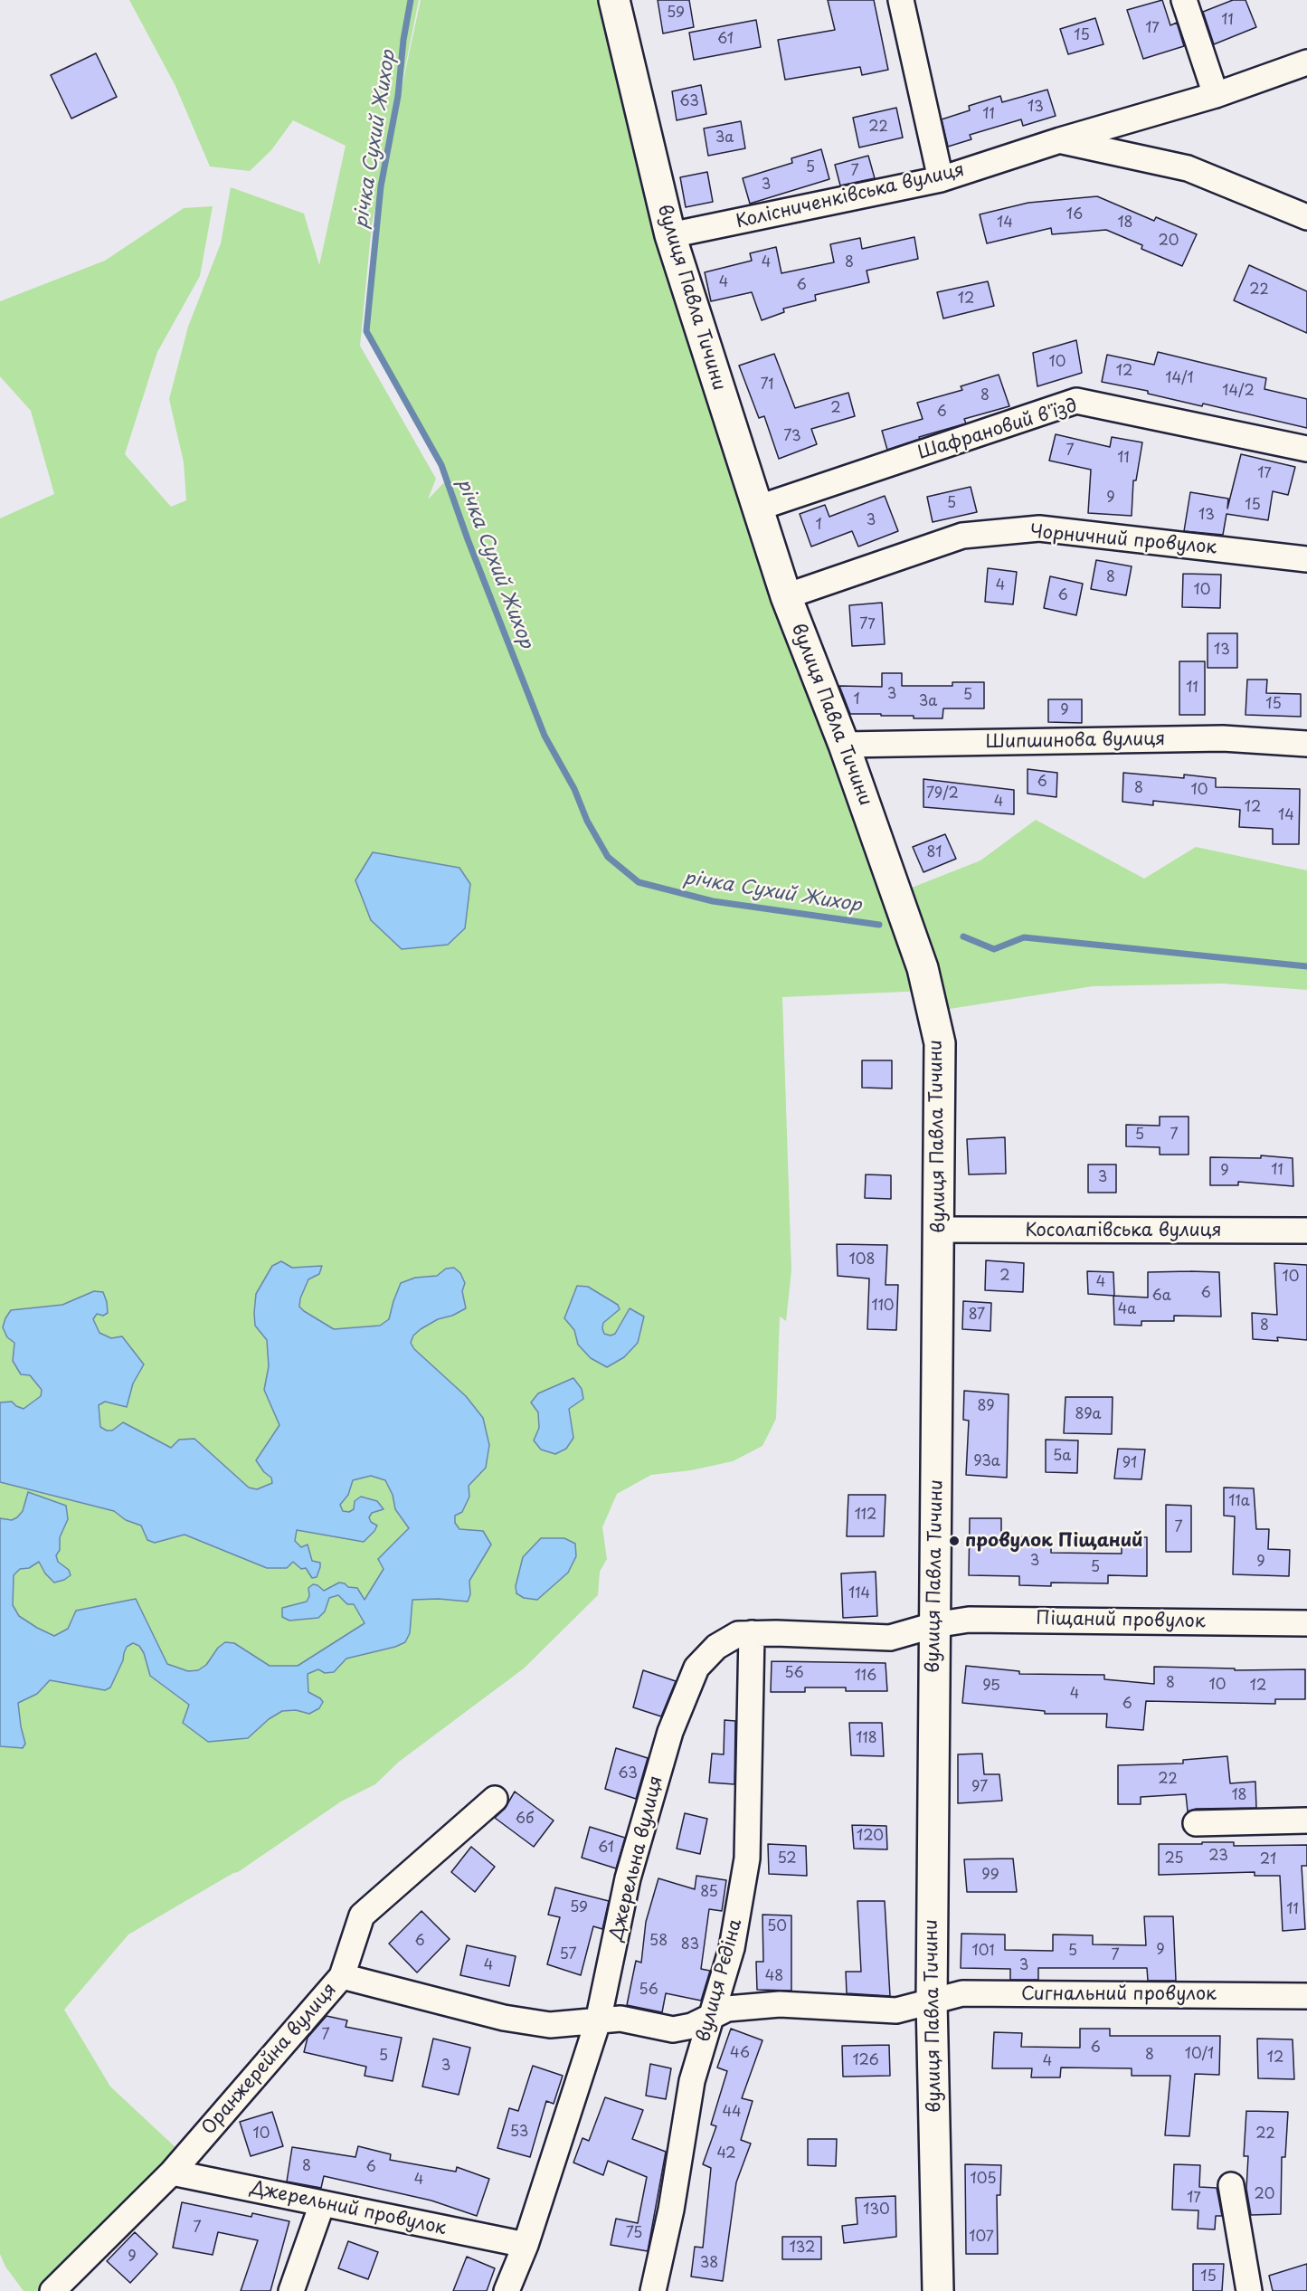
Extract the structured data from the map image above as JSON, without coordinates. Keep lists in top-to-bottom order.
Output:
{
  "streets": {
    "main road": ["вулиця Павла Тичини"],
    "street": [
      "Колісниченківська вулиця",
      "Шафрановий в'їзд",
      "Чорничний провулок",
      "Шипшинова вулиця",
      "Косолапівська вулиця",
      "Піщаний провулок",
      "Джерельна вулиця",
      "вулиця Рєдіна",
      "Сигнальний провулок",
      "Оранжерейна вулиця",
      "Джерельний провулок"
    ]
  },
  "crossings": [
    ["Колісниченківська вулиця", "вулиця Павла Тичини"],
    ["вулиця Павла Тичини", "Шафрановий в'їзд"],
    ["вулиця Павла Тичини", "Чорничний провулок"],
    ["вулиця Павла Тичини", "Шипшинова вулиця"],
    ["вулиця Павла Тичини", "Косолапівська вулиця"],
    ["вулиця Павла Тичини", "Піщаний провулок"],
    ["вулиця Павла Тичини", "Джерельна вулиця"],
    ["вулиця Павла Тичини", "Сигнальний провулок"],
    ["Піщаний провулок", "Джерельна вулиця"],
    ["Джерельна вулиця", "вулиця Рєдіна"],
    ["Джерельна вулиця", "Сигнальний провулок"],
    ["Джерельна вулиця", "Джерельний провулок"],
    ["вулиця Рєдіна", "Сигнальний провулок"],
    ["Сигнальний провулок", "Оранжерейна вулиця"],
    ["Оранжерейна вулиця", "Джерельний провулок"]
  ],
  "water": ["річка Сухий Жихор"],
  "places": ["провулок Піщаний"],
  "house_numbers": [
    "59",
    "11",
    "17",
    "15",
    "61",
    "63",
    "13",
    "11",
    "22",
    "3а",
    "5",
    "7",
    "3",
    "16",
    "14",
    "18",
    "20",
    "4",
    "8",
    "4",
    "6",
    "22",
    "12",
    "10",
    "12",
    "14/1",
    "71",
    "14/2",
    "8",
    "2",
    "6",
    "73",
    "7",
    "11",
    "17",
    "9",
    "5",
    "15",
    "13",
    "3",
    "1",
    "8",
    "4",
    "10",
    "6",
    "77",
    "13",
    "11",
    "3",
    "5",
    "1",
    "3а",
    "15",
    "9",
    "6",
    "8",
    "10",
    "79/2",
    "4",
    "12",
    "14",
    "81",
    "5",
    "7",
    "11",
    "9",
    "3",
    "108",
    "2",
    "10",
    "4",
    "6",
    "6а",
    "110",
    "4а",
    "87",
    "8",
    "89",
    "89а",
    "5а",
    "93а",
    "91",
    "11а",
    "112",
    "7",
    "3",
    "9",
    "5",
    "114",
    "56",
    "116",
    "8",
    "10",
    "95",
    "12",
    "4",
    "6",
    "118",
    "63",
    "22",
    "97",
    "18",
    "6б",
    "120",
    "61",
    "23",
    "52",
    "25",
    "21",
    "99",
    "85",
    "59",
    "11",
    "50",
    "6",
    "58",
    "83",
    "9",
    "101",
    "5",
    "57",
    "7",
    "4",
    "3",
    "48",
    "56",
    "7",
    "6",
    "46",
    "10/1",
    "8",
    "5",
    "12",
    "126",
    "4",
    "3",
    "44",
    "53",
    "10",
    "22",
    "42",
    "8",
    "6",
    "105",
    "4",
    "20",
    "17",
    "130",
    "7",
    "75",
    "107",
    "132",
    "9",
    "38",
    "15"
  ]
}
